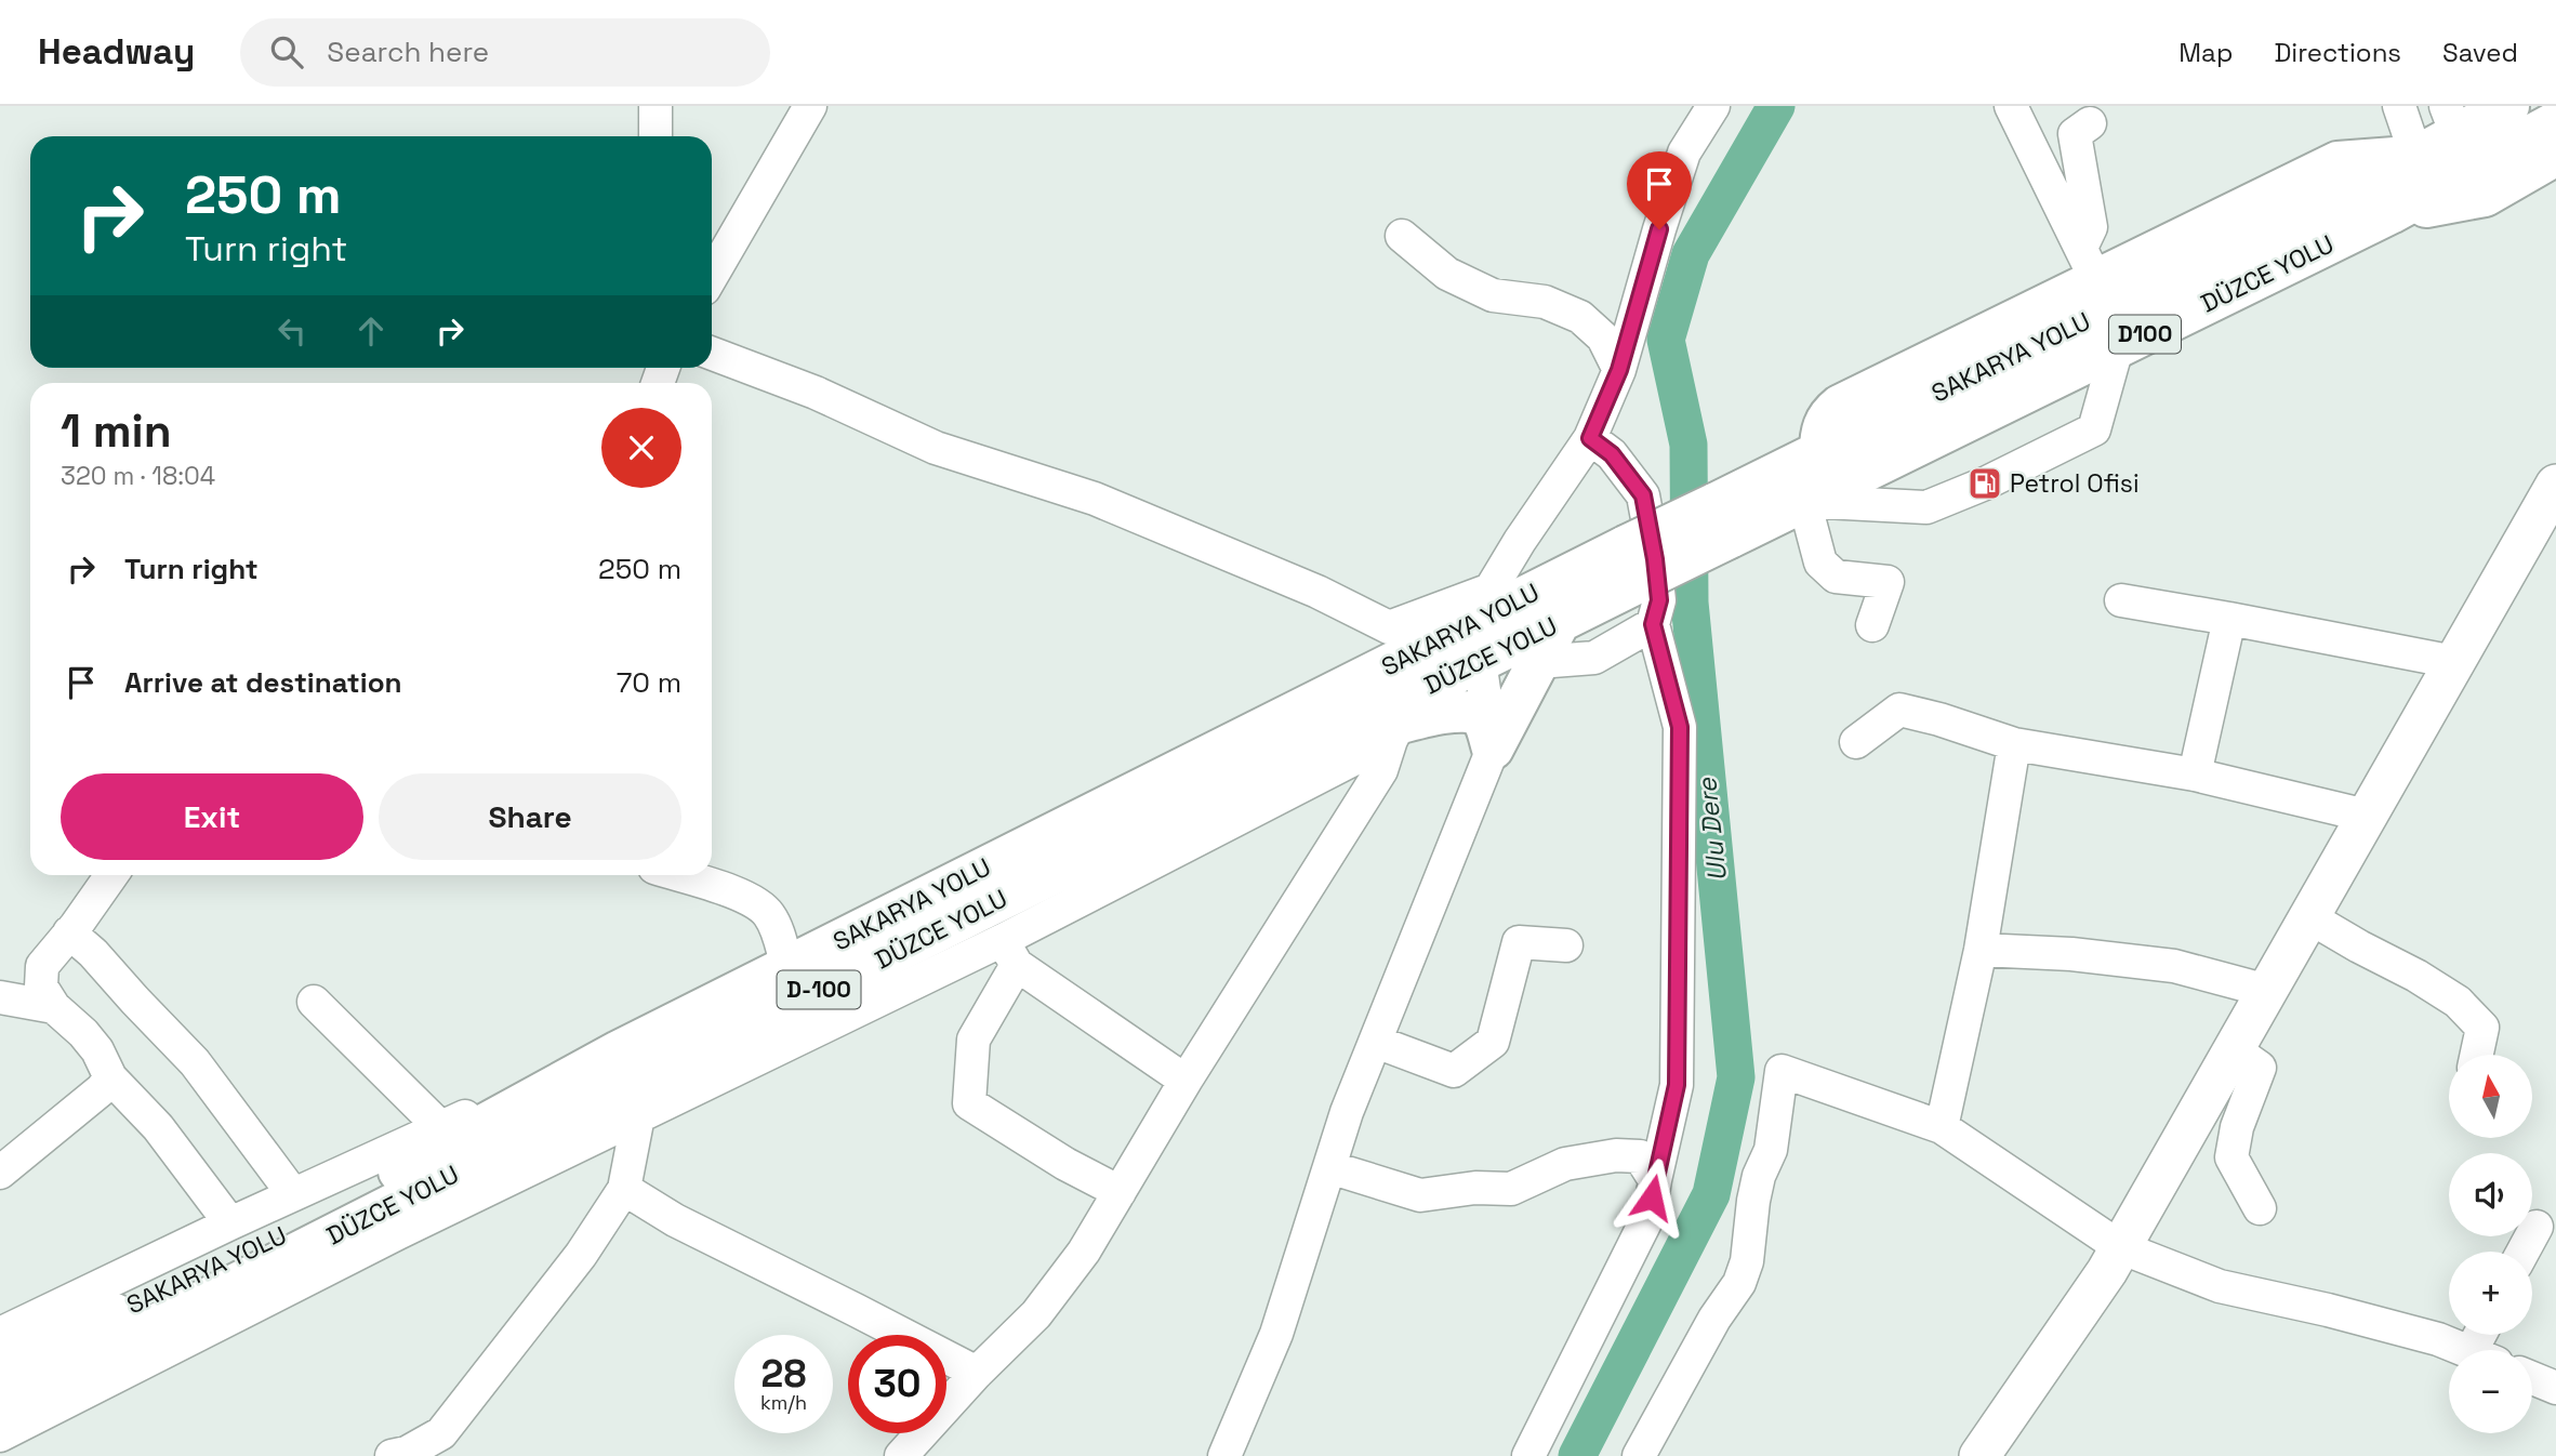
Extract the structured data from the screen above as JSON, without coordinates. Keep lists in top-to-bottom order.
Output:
{
  "streets": {
    "highway": [
      "DÜZCE YOLU",
      "D100",
      "SAKARYA YOLU",
      "D-100"
    ]
  },
  "crossings": [
    ["DÜZCE YOLU", "D100"],
    ["DÜZCE YOLU", "SAKARYA YOLU"],
    ["D100", "SAKARYA YOLU"]
  ],
  "water": ["Ulu Dere"],
  "places": {
    "fuel station": ["Petrol Ofisi"]
  },
  "north": "top",
  "page": {
    "header": "Headway",
    "search": "Search here",
    "nav": ["Map", "Directions", "Saved"],
    "turn": ["250 m", "Turn right"],
    "heading": ["1 min", "320 m · 18:04"],
    "list": [
      {
        "name": "Turn right",
        "value": "250 m"
      },
      {
        "name": "Arrive at destination",
        "value": "70 m"
      }
    ],
    "buttons": ["Exit", "Share"],
    "map_buttons": ["+", "−"],
    "speed": "28 km/h",
    "limit": "30"
  }
}
